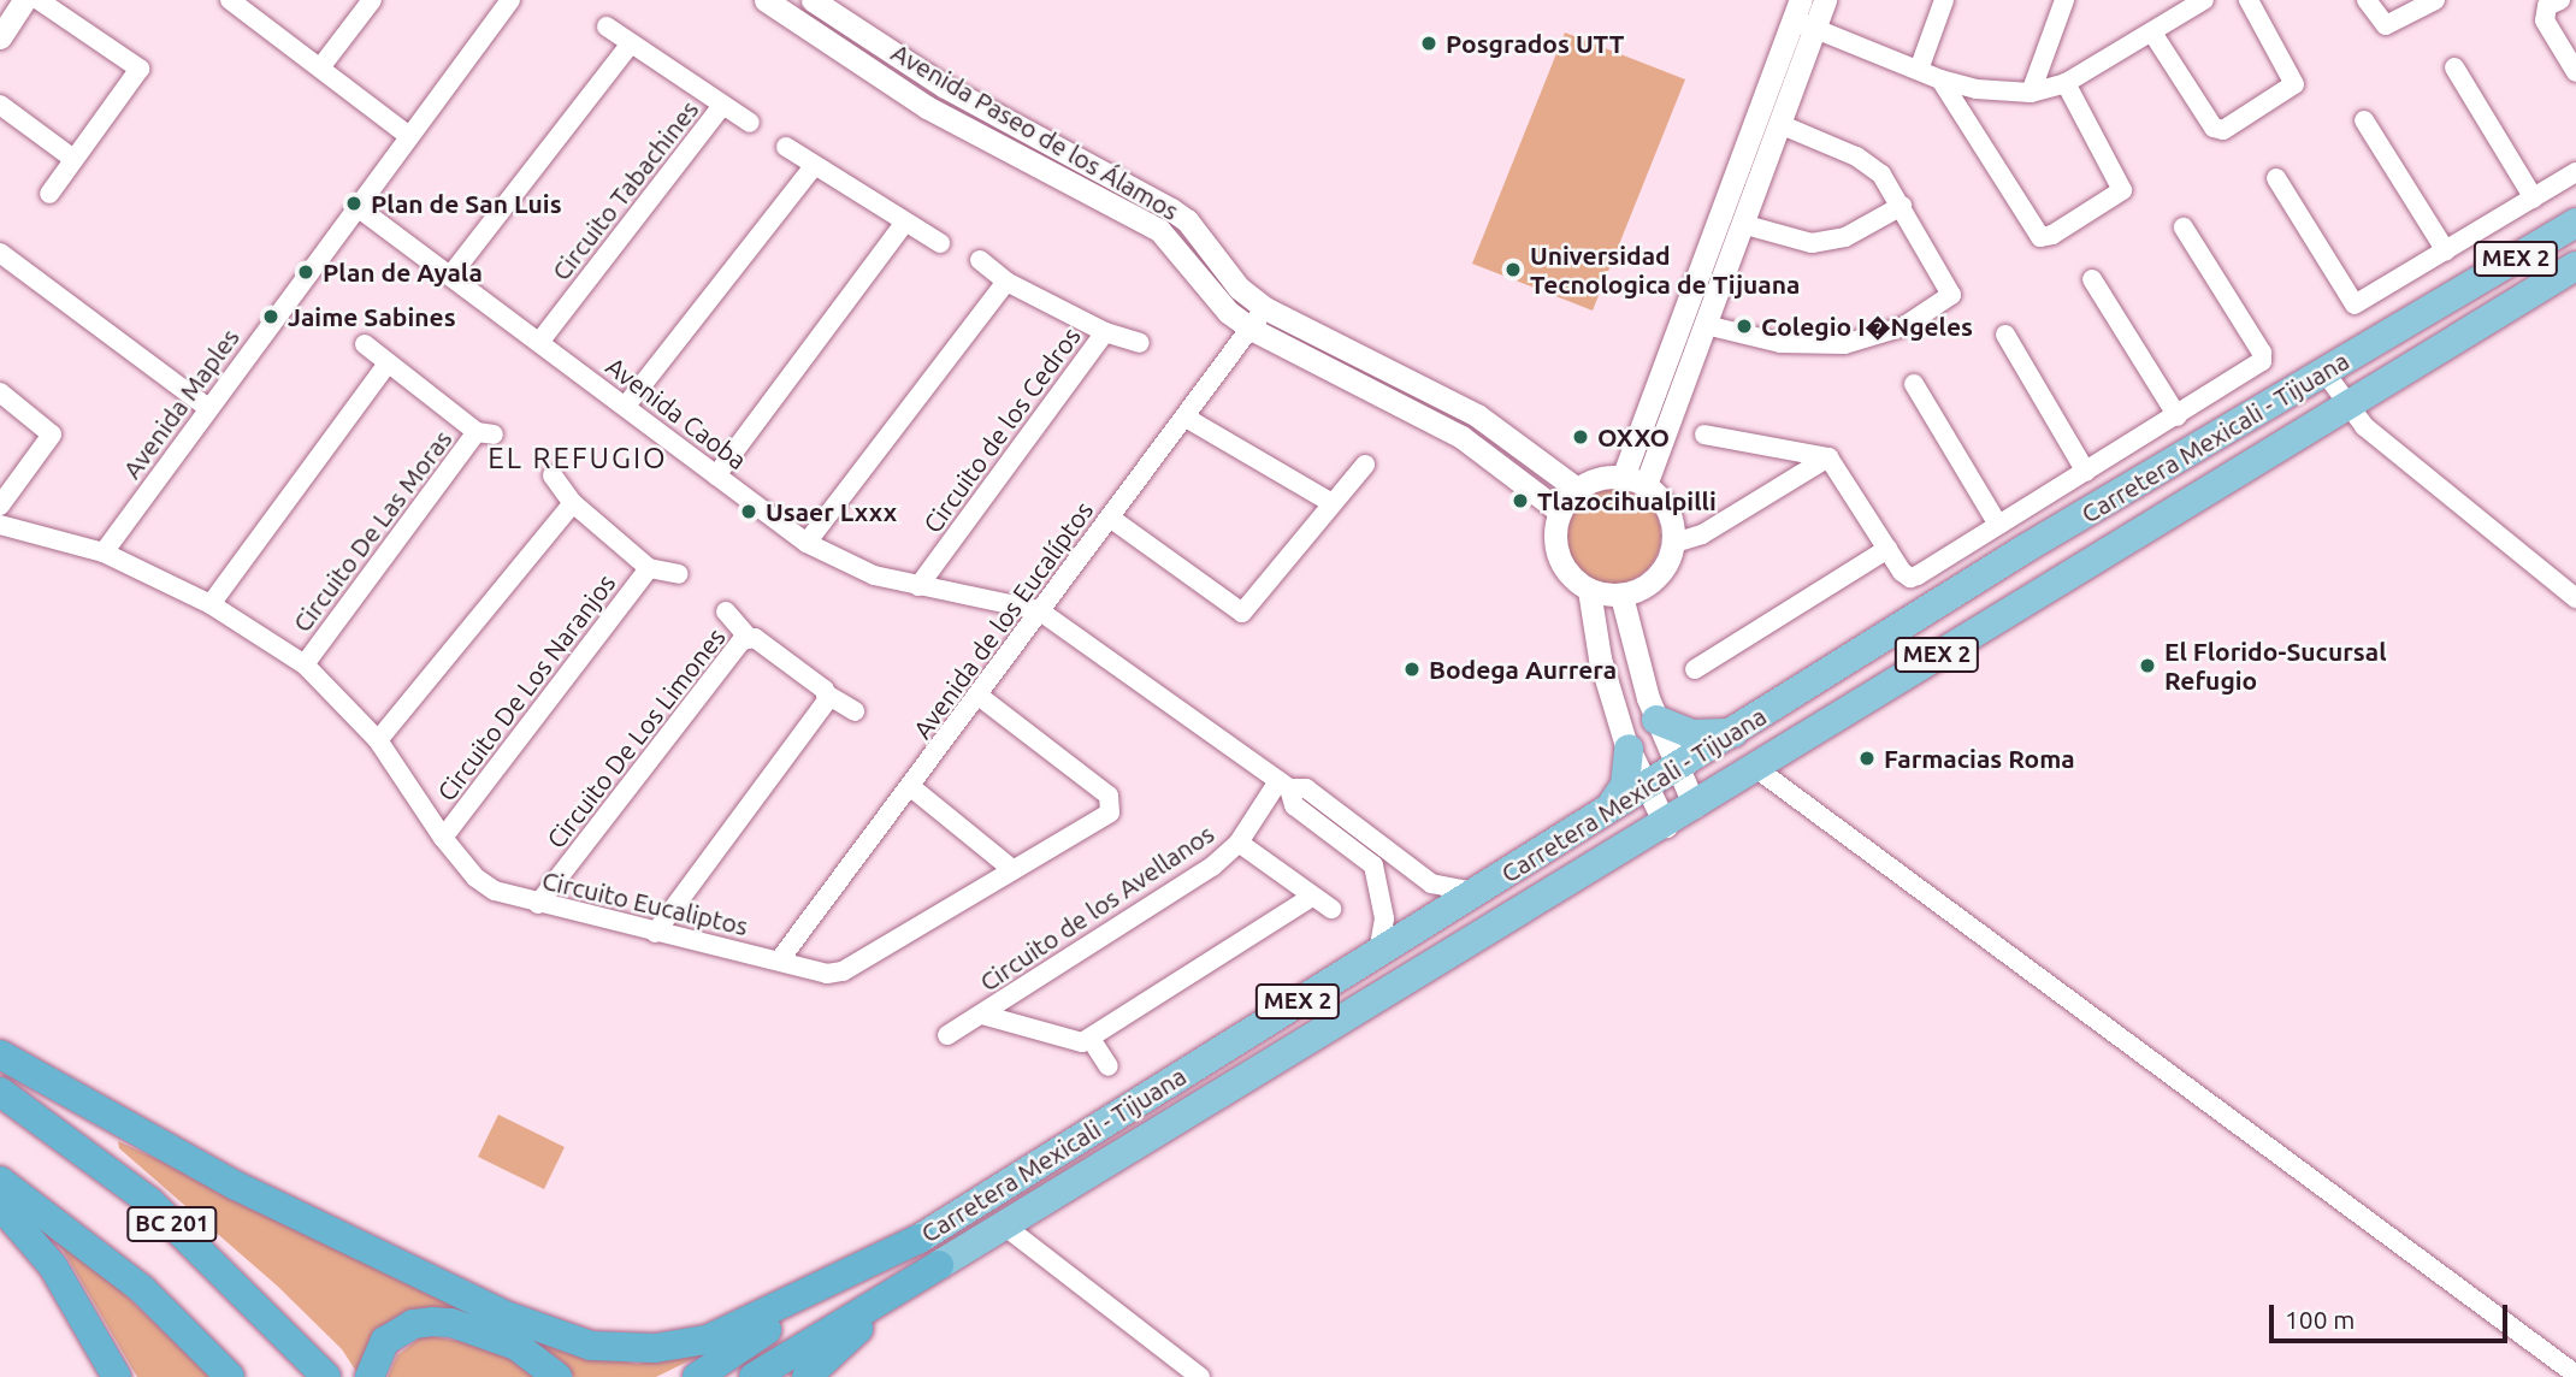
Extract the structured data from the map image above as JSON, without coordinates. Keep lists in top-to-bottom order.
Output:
{
  "streets": {
    "highway": ["MEX 2", "Carretera Mexicali - Tijuana", "BC 201"],
    "street": [
      "Avenida Paseo de los Álamos",
      "Circuito Tabachines",
      "Avenida Maples",
      "Avenida Caoba",
      "Circuito de los Cedros",
      "Circuito De Las Moras",
      "Avenida de los Eucalíptos",
      "Circuito De Los Naranjos",
      "Circuito De Los Limones",
      "Circuito Eucaliptos",
      "Circuito de los Avellanos"
    ]
  },
  "crossings": [
    ["Avenida Paseo de los Álamos", "Avenida de los Eucalíptos"],
    ["Circuito Tabachines", "Avenida Caoba"],
    ["Avenida Maples", "Avenida Caoba"],
    ["Avenida Maples", "Circuito Eucaliptos"],
    ["Avenida Caoba", "Circuito de los Cedros"],
    ["Avenida Caoba", "Avenida de los Eucalíptos"],
    ["Avenida Caoba", "Circuito de los Avellanos"],
    ["Circuito De Las Moras", "Circuito Eucaliptos"],
    ["Avenida de los Eucalíptos", "Circuito Eucaliptos"],
    ["Circuito De Los Naranjos", "Circuito Eucaliptos"],
    ["Circuito De Los Limones", "Circuito Eucaliptos"]
  ],
  "districts": ["EL REFUGIO"],
  "places": [
    "Posgrados UTT",
    "Plan de San Luis",
    "Universidad Tecnologica de Tijuana",
    "Plan de Ayala",
    "Jaime Sabines",
    "Colegio I�Ngeles",
    "OXXO",
    "Tlazocihualpilli",
    "Usaer Lxxx",
    "El Florido-Sucursal Refugio",
    "Bodega Aurrera",
    "Farmacias Roma"
  ],
  "scale_bar": "100 m"
}
